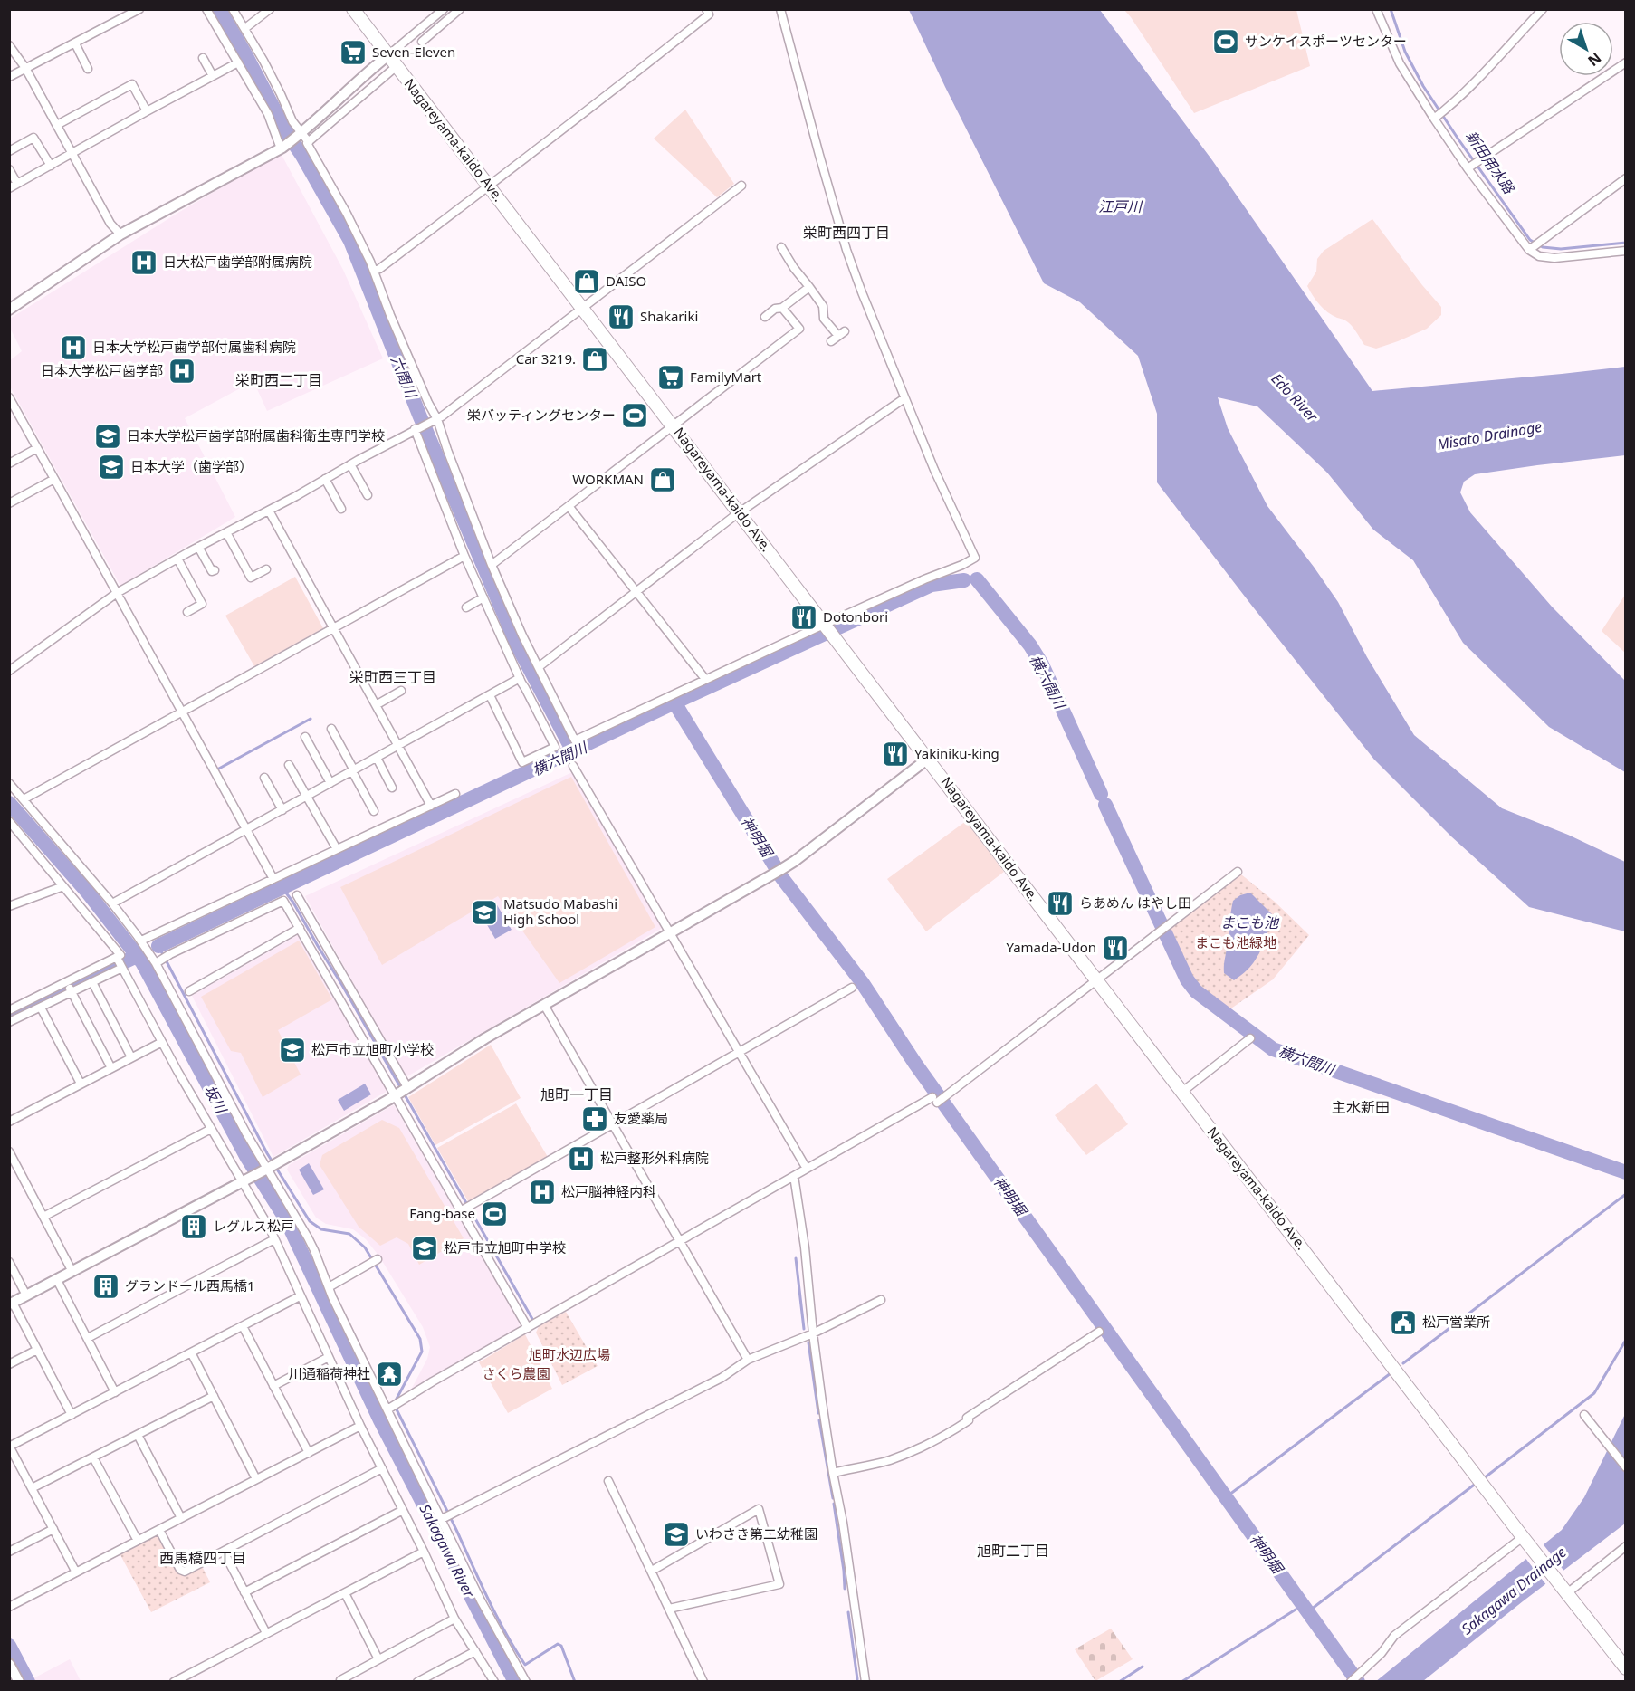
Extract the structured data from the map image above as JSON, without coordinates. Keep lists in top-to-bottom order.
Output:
{
  "streets": {
    "main road": ["Nagareyama-kaido Ave."]
  },
  "districts": [
    "栄町西四丁目",
    "栄町西二丁目",
    "栄町西三丁目",
    "旭町一丁目",
    "主水新田",
    "旭町二丁目",
    "西馬橋四丁目"
  ],
  "water": [
    "新田用水路",
    "江戸川",
    "六間川",
    "Edo River",
    "Misato Drainage",
    "横六間川",
    "神明堀",
    "まこも池",
    "坂川",
    "Sakagawa River",
    "Sakagawa Drainage"
  ],
  "parks": ["まこも池緑地", "旭町水辺広場", "さくら農園"],
  "places": {
    "sports": ["サンケイスポーツセンター", "栄バッティングセンター", "Fang-base"],
    "supermarket": ["Seven-Eleven", "FamilyMart"],
    "hospital": [
      "日大松戸歯学部附属病院",
      "日本大学松戸歯学部付属歯科病院",
      "日本大学松戸歯学部",
      "松戸整形外科病院",
      "松戸脳神経内科"
    ],
    "shop": ["DAISO", "Car 3219.", "WORKMAN"],
    "restaurant": [
      "Shakariki",
      "Dotonbori",
      "Yakiniku-king",
      "らあめん はやし田",
      "Yamada-Udon"
    ],
    "school or university": [
      "日本大学松戸歯学部附属歯科衛生専門学校",
      "日本大学（歯学部）",
      "Matsudo Mabashi High School",
      "松戸市立旭町小学校",
      "松戸市立旭町中学校",
      "いわさき第二幼稚園"
    ],
    "pharmacy": ["友愛薬局"],
    "building": ["レグルス松戸", "グランドール西馬橋1"],
    "public building": ["松戸営業所"],
    "temple": ["川通稲荷神社"]
  },
  "north": "bottom right"
}
